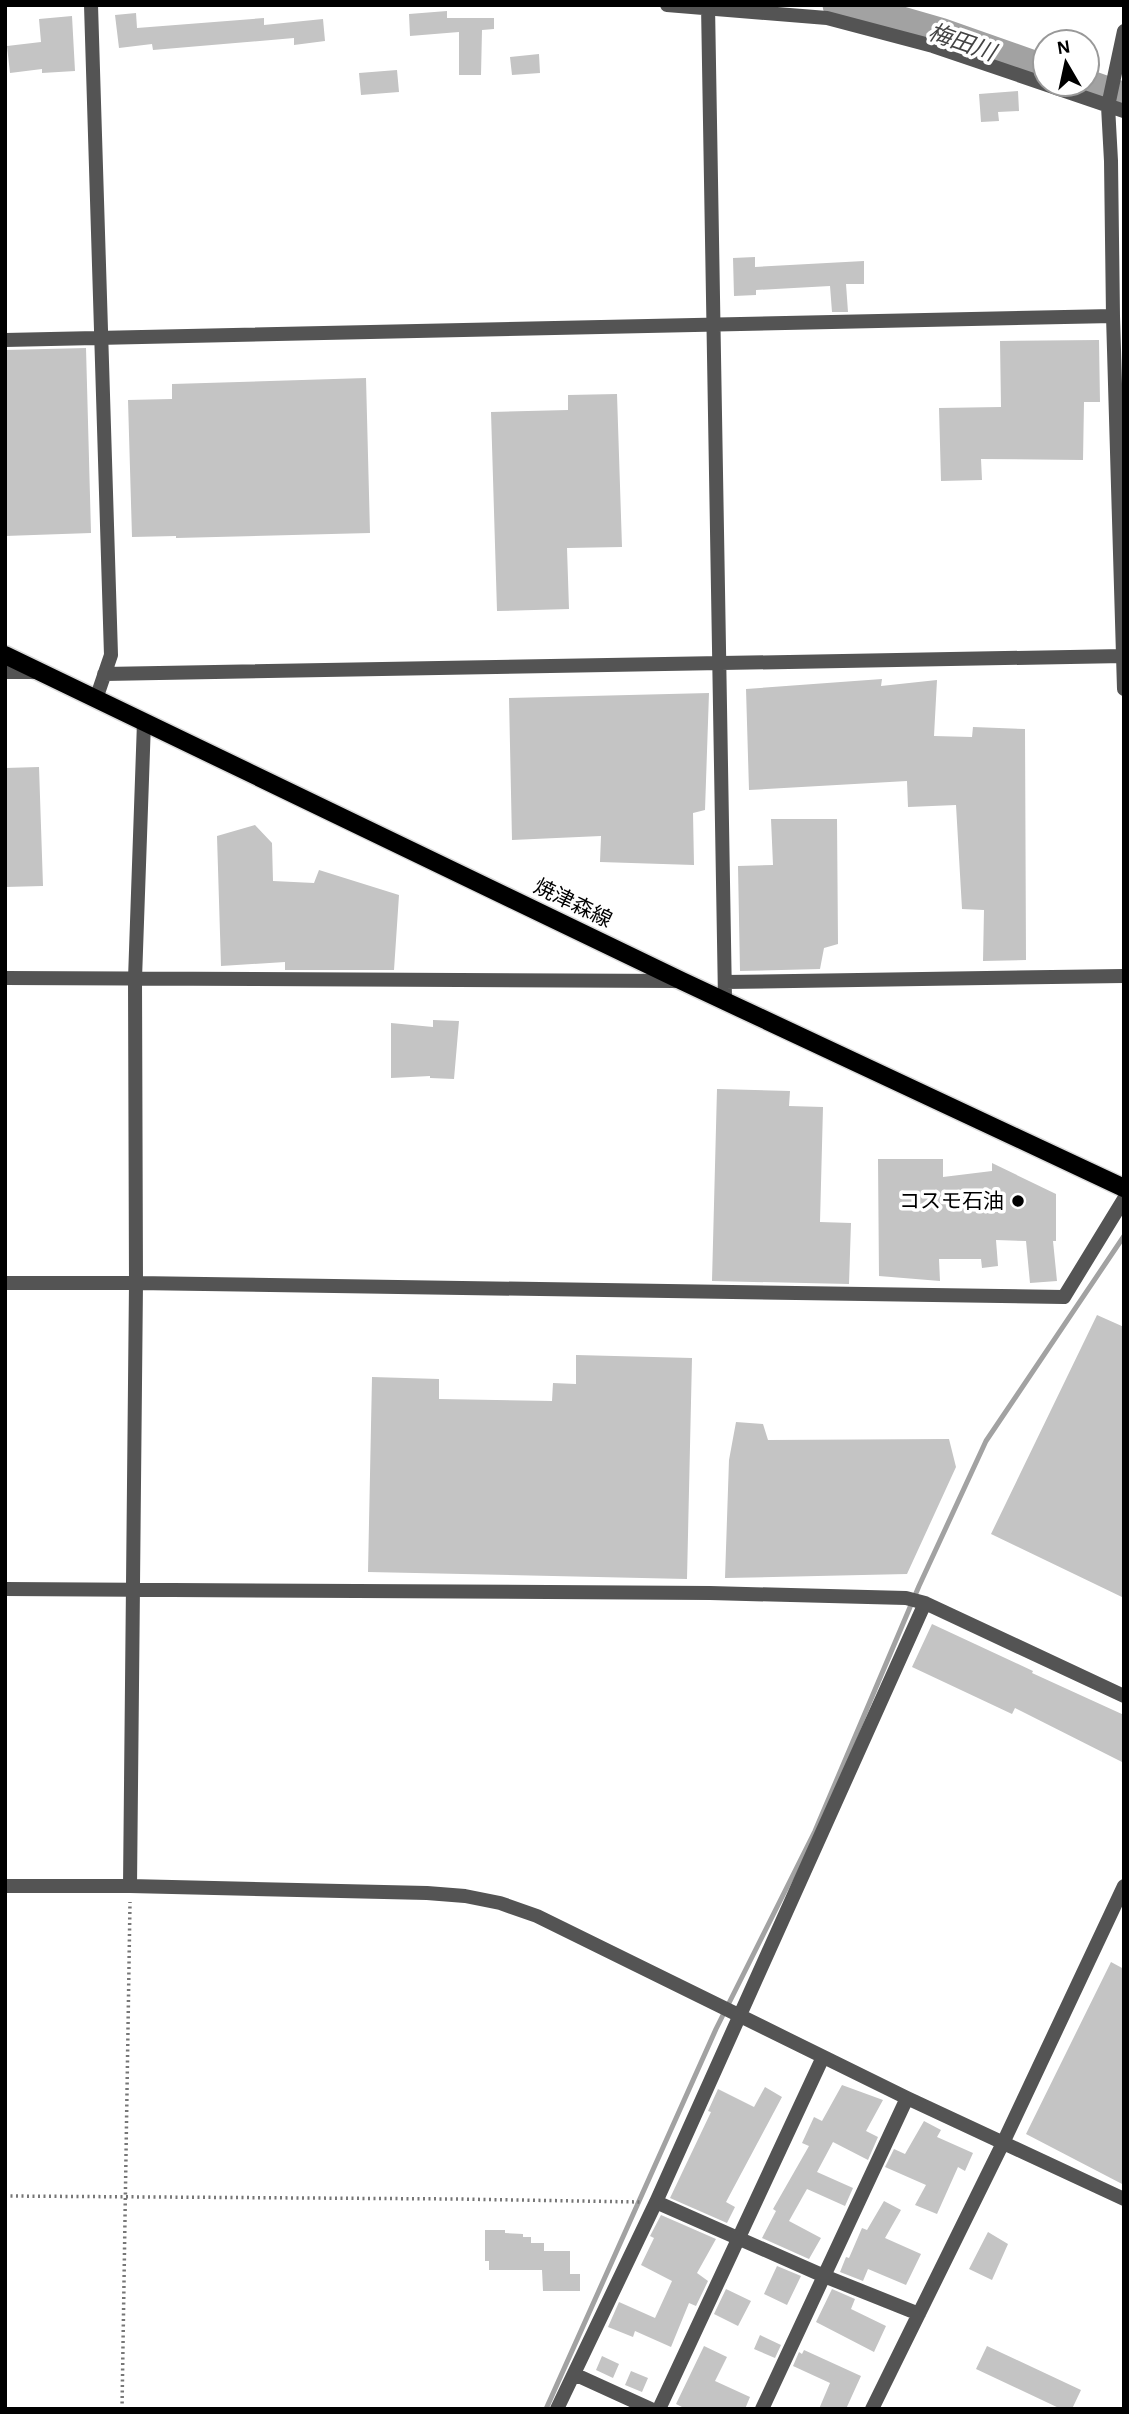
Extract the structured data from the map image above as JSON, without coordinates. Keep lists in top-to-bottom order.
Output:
{
  "streets": {
    "main road": ["焼津森線"]
  },
  "water": ["梅田川"],
  "places": ["コスモ石油"],
  "north": "top"
}
